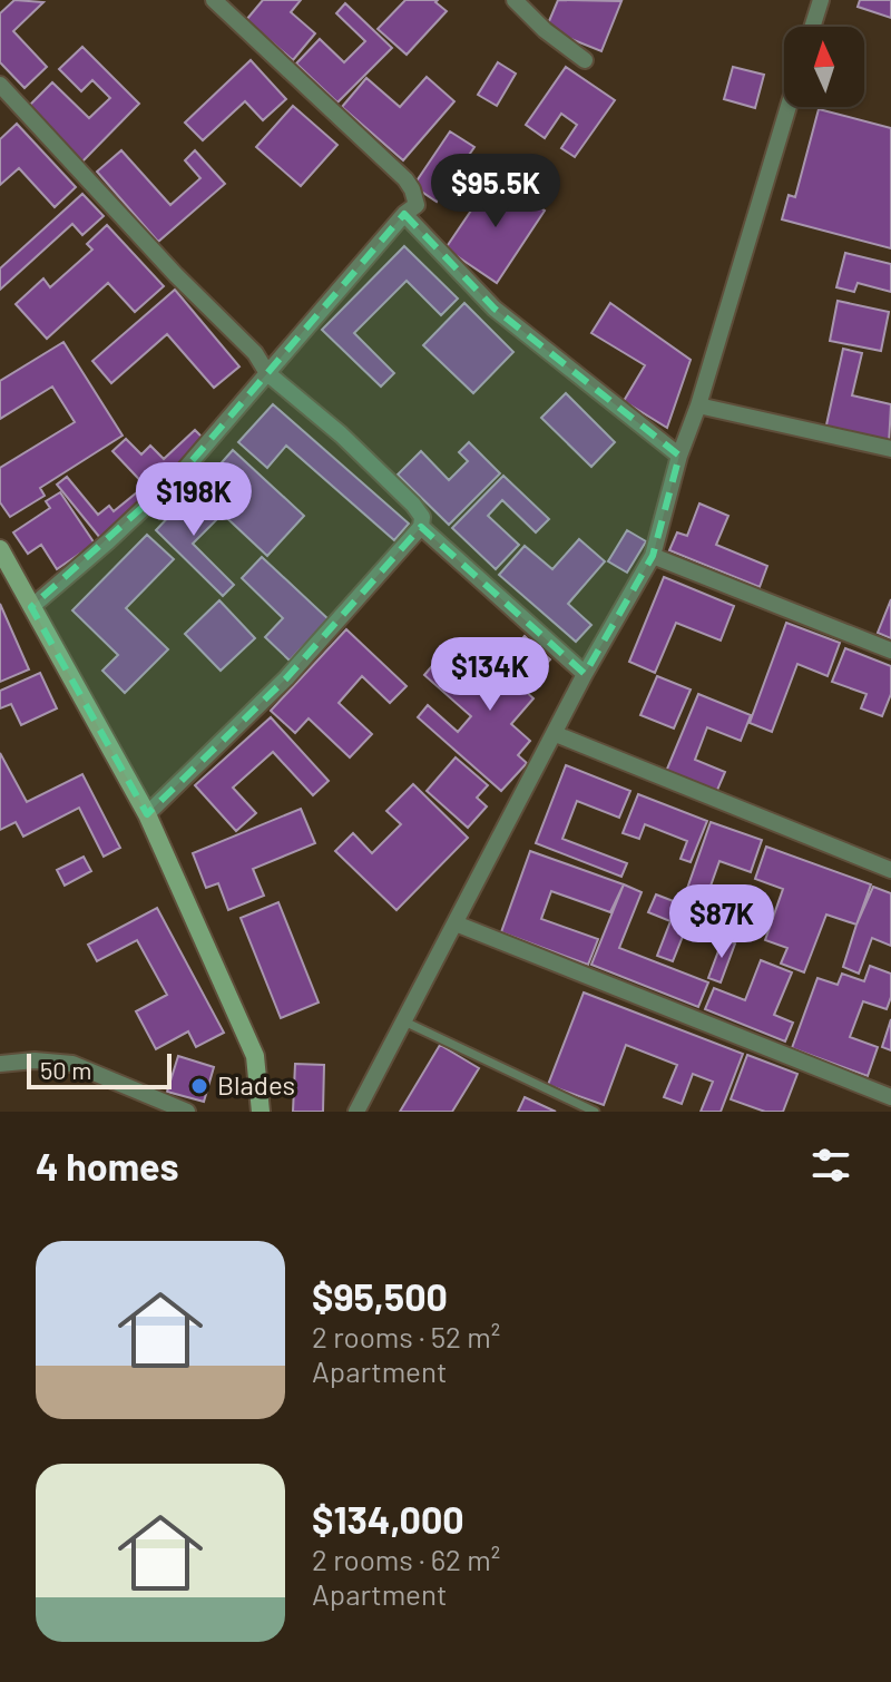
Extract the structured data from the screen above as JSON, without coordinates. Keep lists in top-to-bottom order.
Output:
{
  "places": ["Blades"],
  "scale_bar": "50 m",
  "north": "top",
  "page": {
    "price": [
      "$95.5K",
      "$198K",
      "$134K",
      "$87K"
    ],
    "scale": "50 m",
    "heading": "4 homes",
    "list": [
      {
        "name": "$95,500",
        "note": "2 rooms · 52 m² · Apartment"
      },
      {
        "name": "$134,000",
        "note": "2 rooms · 62 m² · Apartment"
      }
    ]
  }
}
